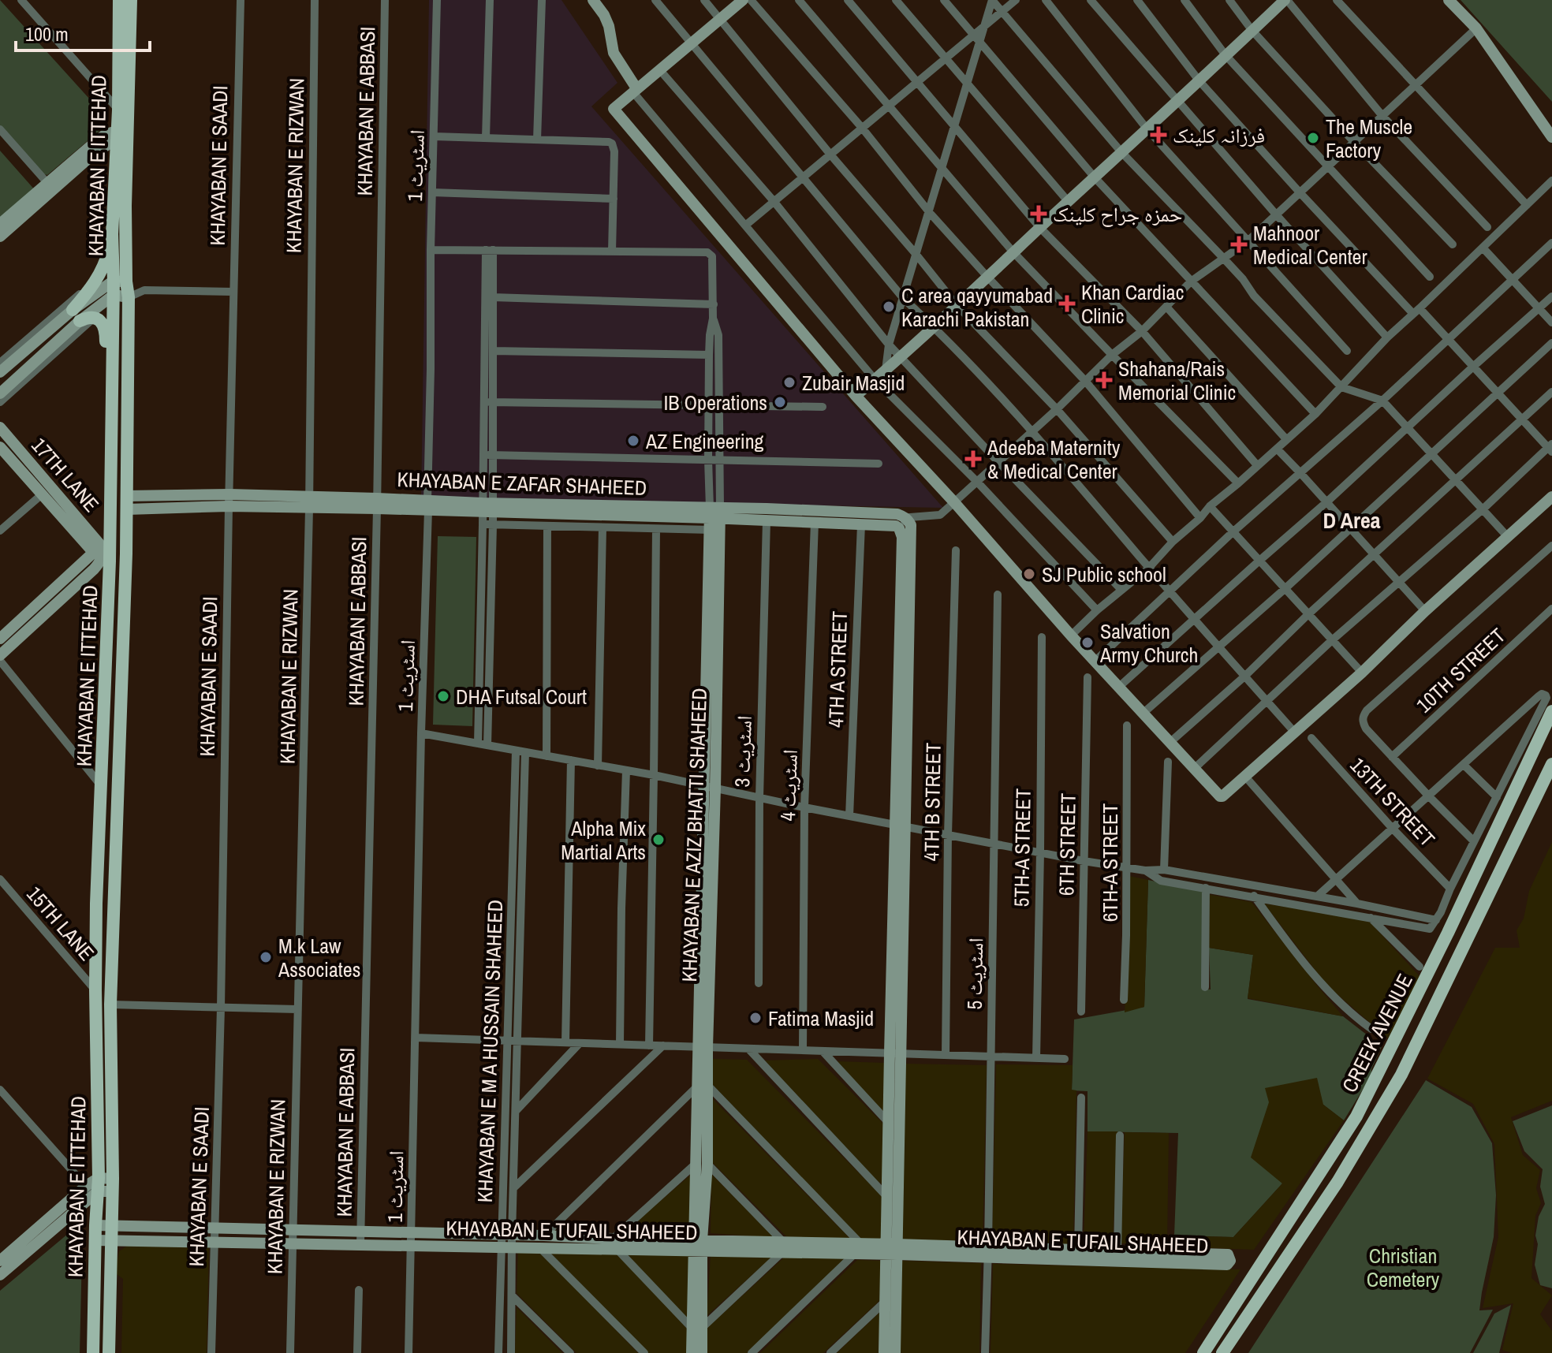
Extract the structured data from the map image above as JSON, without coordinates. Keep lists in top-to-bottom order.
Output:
{
  "streets": {
    "main road": ["KHAYABAN E ITTEHAD", "CREEK AVENUE"],
    "street": [
      "KHAYABAN E ABBASI",
      "KHAYABAN E SAADI",
      "KHAYABAN E RIZWAN",
      "اسٹریٹ 1",
      "17TH LANE",
      "KHAYABAN E ZAFAR SHAHEED",
      "4TH A STREET",
      "10TH STREET",
      "اسٹریٹ 3",
      "اسٹریٹ 4",
      "4TH B STREET",
      "13TH STREET",
      "KHAYABAN E AZIZ BHATTI SHAHEED",
      "6TH STREET",
      "5TH-A STREET",
      "6TH-A STREET",
      "15TH LANE",
      "اسٹریٹ 5",
      "KHAYABAN E M A HUSSAIN SHAHEED",
      "KHAYABAN E TUFAIL SHAHEED"
    ]
  },
  "crossings": [
    ["KHAYABAN E ABBASI", "KHAYABAN E ZAFAR SHAHEED"],
    ["KHAYABAN E ABBASI", "KHAYABAN E TUFAIL SHAHEED"],
    ["KHAYABAN E ITTEHAD", "17TH LANE"],
    ["KHAYABAN E ITTEHAD", "KHAYABAN E ZAFAR SHAHEED"],
    ["KHAYABAN E ITTEHAD", "15TH LANE"],
    ["KHAYABAN E ITTEHAD", "KHAYABAN E TUFAIL SHAHEED"],
    ["KHAYABAN E SAADI", "KHAYABAN E ZAFAR SHAHEED"],
    ["KHAYABAN E SAADI", "KHAYABAN E TUFAIL SHAHEED"],
    ["KHAYABAN E RIZWAN", "KHAYABAN E ZAFAR SHAHEED"],
    ["KHAYABAN E RIZWAN", "KHAYABAN E TUFAIL SHAHEED"],
    ["اسٹریٹ 1", "KHAYABAN E ZAFAR SHAHEED"],
    ["اسٹریٹ 1", "KHAYABAN E TUFAIL SHAHEED"],
    ["KHAYABAN E ZAFAR SHAHEED", "KHAYABAN E AZIZ BHATTI SHAHEED"],
    ["KHAYABAN E AZIZ BHATTI SHAHEED", "KHAYABAN E TUFAIL SHAHEED"],
    ["اسٹریٹ 5", "KHAYABAN E TUFAIL SHAHEED"],
    ["KHAYABAN E M A HUSSAIN SHAHEED", "KHAYABAN E TUFAIL SHAHEED"]
  ],
  "districts": ["D Area"],
  "parks": ["Christian Cemetery"],
  "places": {
    "health": [
      "فرزانہ کلینک",
      "حمزہ جراح کلینک",
      "Mahnoor Medical Center",
      "Khan Cardiac Clinic",
      "Shahana/Rais Memorial Clinic",
      "Adeeba Maternity & Medical Center"
    ],
    "other": [
      "The Muscle Factory",
      "C area qayyumabad Karachi Pakistan",
      "Zubair Masjid",
      "IB Operations",
      "AZ Engineering",
      "SJ Public school",
      "Salvation Army Church",
      "DHA Futsal Court",
      "Alpha Mix Martial Arts",
      "M.k Law Associates",
      "Fatima Masjid"
    ]
  },
  "scale_bar": "100 m"
}
